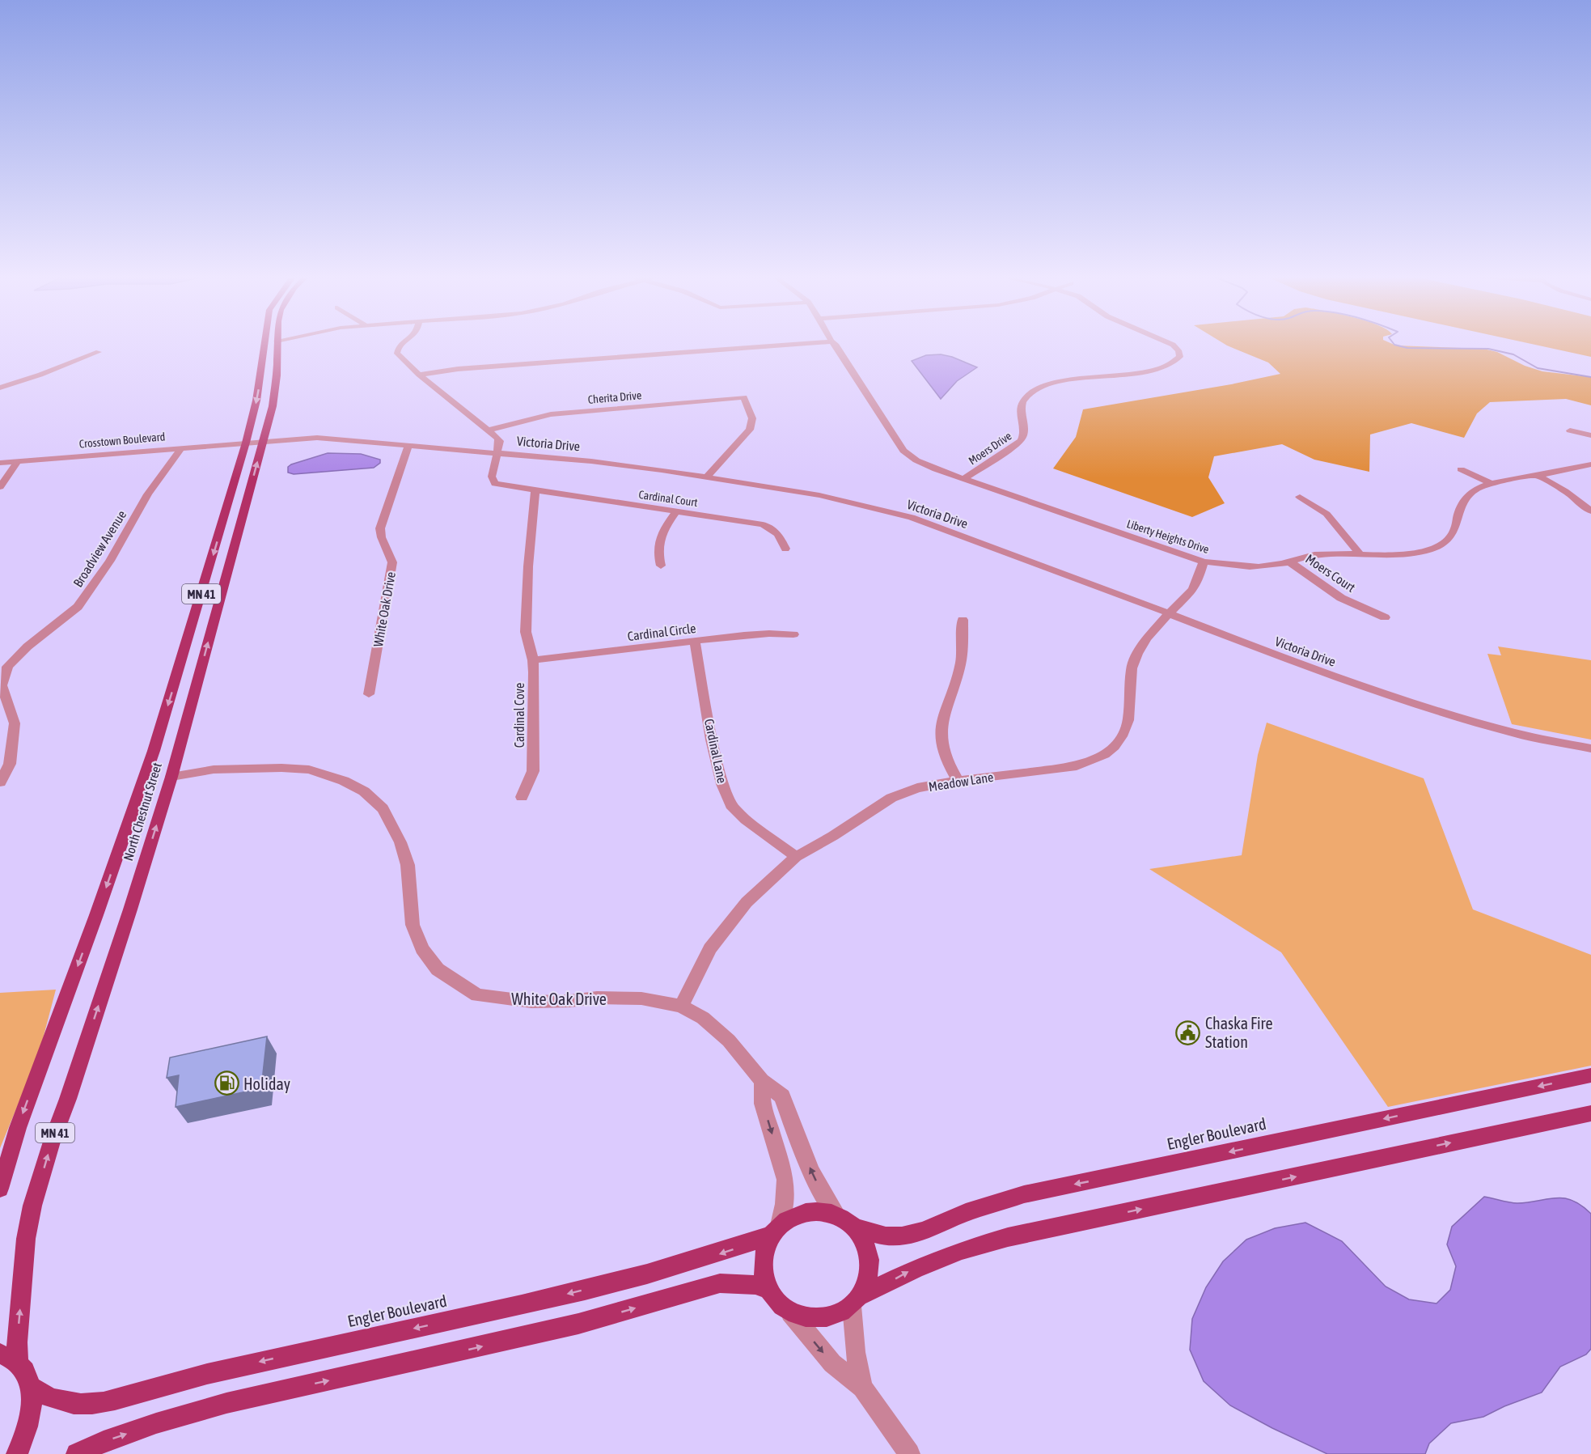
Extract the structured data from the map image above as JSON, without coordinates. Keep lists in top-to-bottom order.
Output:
{
  "streets": {
    "main road": ["MN 41", "North Chestnut Street", "Engler Boulevard"],
    "street": [
      "Cherita Drive",
      "Crosstown Boulevard",
      "Victoria Drive",
      "Moers Drive",
      "Cardinal Court",
      "Liberty Heights Drive",
      "Broadview Avenue",
      "Moers Court",
      "White Oak Drive",
      "Cardinal Circle",
      "Cardinal Cove",
      "Cardinal Lane",
      "Meadow Lane"
    ]
  },
  "crossings": [
    ["Cherita Drive", "Victoria Drive"],
    ["Crosstown Boulevard", "Victoria Drive"],
    ["Crosstown Boulevard", "Broadview Avenue"],
    ["Crosstown Boulevard", "North Chestnut Street"],
    ["Victoria Drive", "White Oak Drive"],
    ["Victoria Drive", "Meadow Lane"],
    ["Victoria Drive", "North Chestnut Street"],
    ["Moers Drive", "Liberty Heights Drive"],
    ["Cardinal Court", "Cardinal Cove"],
    ["Liberty Heights Drive", "Moers Court"],
    ["Liberty Heights Drive", "Meadow Lane"],
    ["MN 41", "North Chestnut Street"],
    ["MN 41", "Engler Boulevard"],
    ["White Oak Drive", "Meadow Lane"],
    ["White Oak Drive", "North Chestnut Street"],
    ["White Oak Drive", "Engler Boulevard"],
    ["Cardinal Circle", "Cardinal Cove"],
    ["Cardinal Circle", "Cardinal Lane"],
    ["Cardinal Lane", "Meadow Lane"]
  ],
  "places": {
    "public building": ["Chaska Fire Station"],
    "fuel station": ["Holiday"]
  }
}
